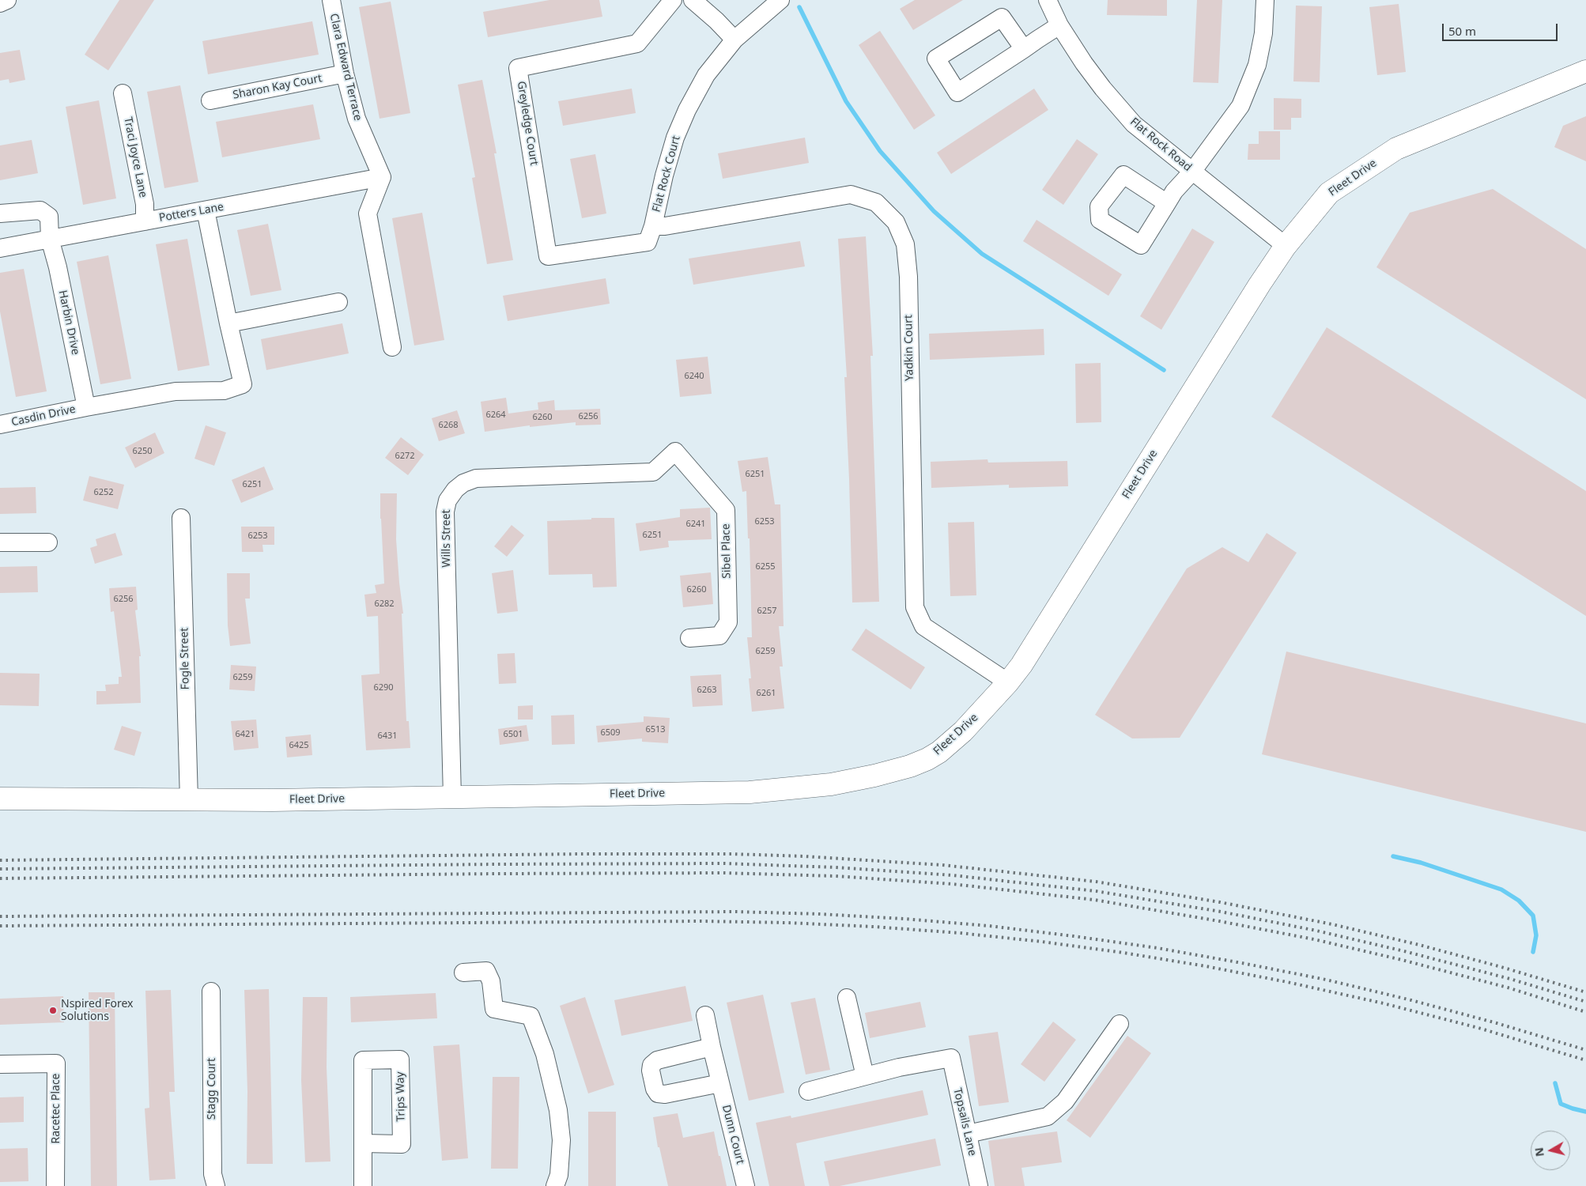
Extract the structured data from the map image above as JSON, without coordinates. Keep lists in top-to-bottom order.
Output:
{
  "streets": {
    "street": [
      "Clara Edward Terrace",
      "Sharon Kay Court",
      "Greyledge Court",
      "Flat Rock Road",
      "Traci Joyce Lane",
      "Flat Rock Court",
      "Fleet Drive",
      "Potters Lane",
      "Harbin Drive",
      "Yadkin Court",
      "Casdin Drive",
      "Wills Street",
      "Sibel Place",
      "Fogle Street",
      "Stagg Court",
      "Trips Way",
      "Racetec Place",
      "Topsails Lane",
      "Dunn Court"
    ]
  },
  "crossings": [
    ["Clara Edward Terrace", "Sharon Kay Court"],
    ["Clara Edward Terrace", "Potters Lane"],
    ["Greyledge Court", "Flat Rock Court"],
    ["Greyledge Court", "Yadkin Court"],
    ["Flat Rock Road", "Fleet Drive"],
    ["Traci Joyce Lane", "Potters Lane"],
    ["Flat Rock Court", "Yadkin Court"],
    ["Fleet Drive", "Yadkin Court"],
    ["Fleet Drive", "Wills Street"],
    ["Fleet Drive", "Fogle Street"],
    ["Potters Lane", "Harbin Drive"],
    ["Harbin Drive", "Casdin Drive"],
    ["Wills Street", "Sibel Place"]
  ],
  "places": ["Nspired Forex Solutions"],
  "house_numbers": [
    "6240",
    "6264",
    "6256",
    "6260",
    "6268",
    "6250",
    "6272",
    "6251",
    "6251",
    "6252",
    "6253",
    "6241",
    "6251",
    "6253",
    "6255",
    "6260",
    "6256",
    "6282",
    "6257",
    "6259",
    "6259",
    "6290",
    "6263",
    "6261",
    "6513",
    "6509",
    "6421",
    "6501",
    "6431",
    "6425"
  ],
  "scale_bar": "50 m",
  "north": "left"
}
